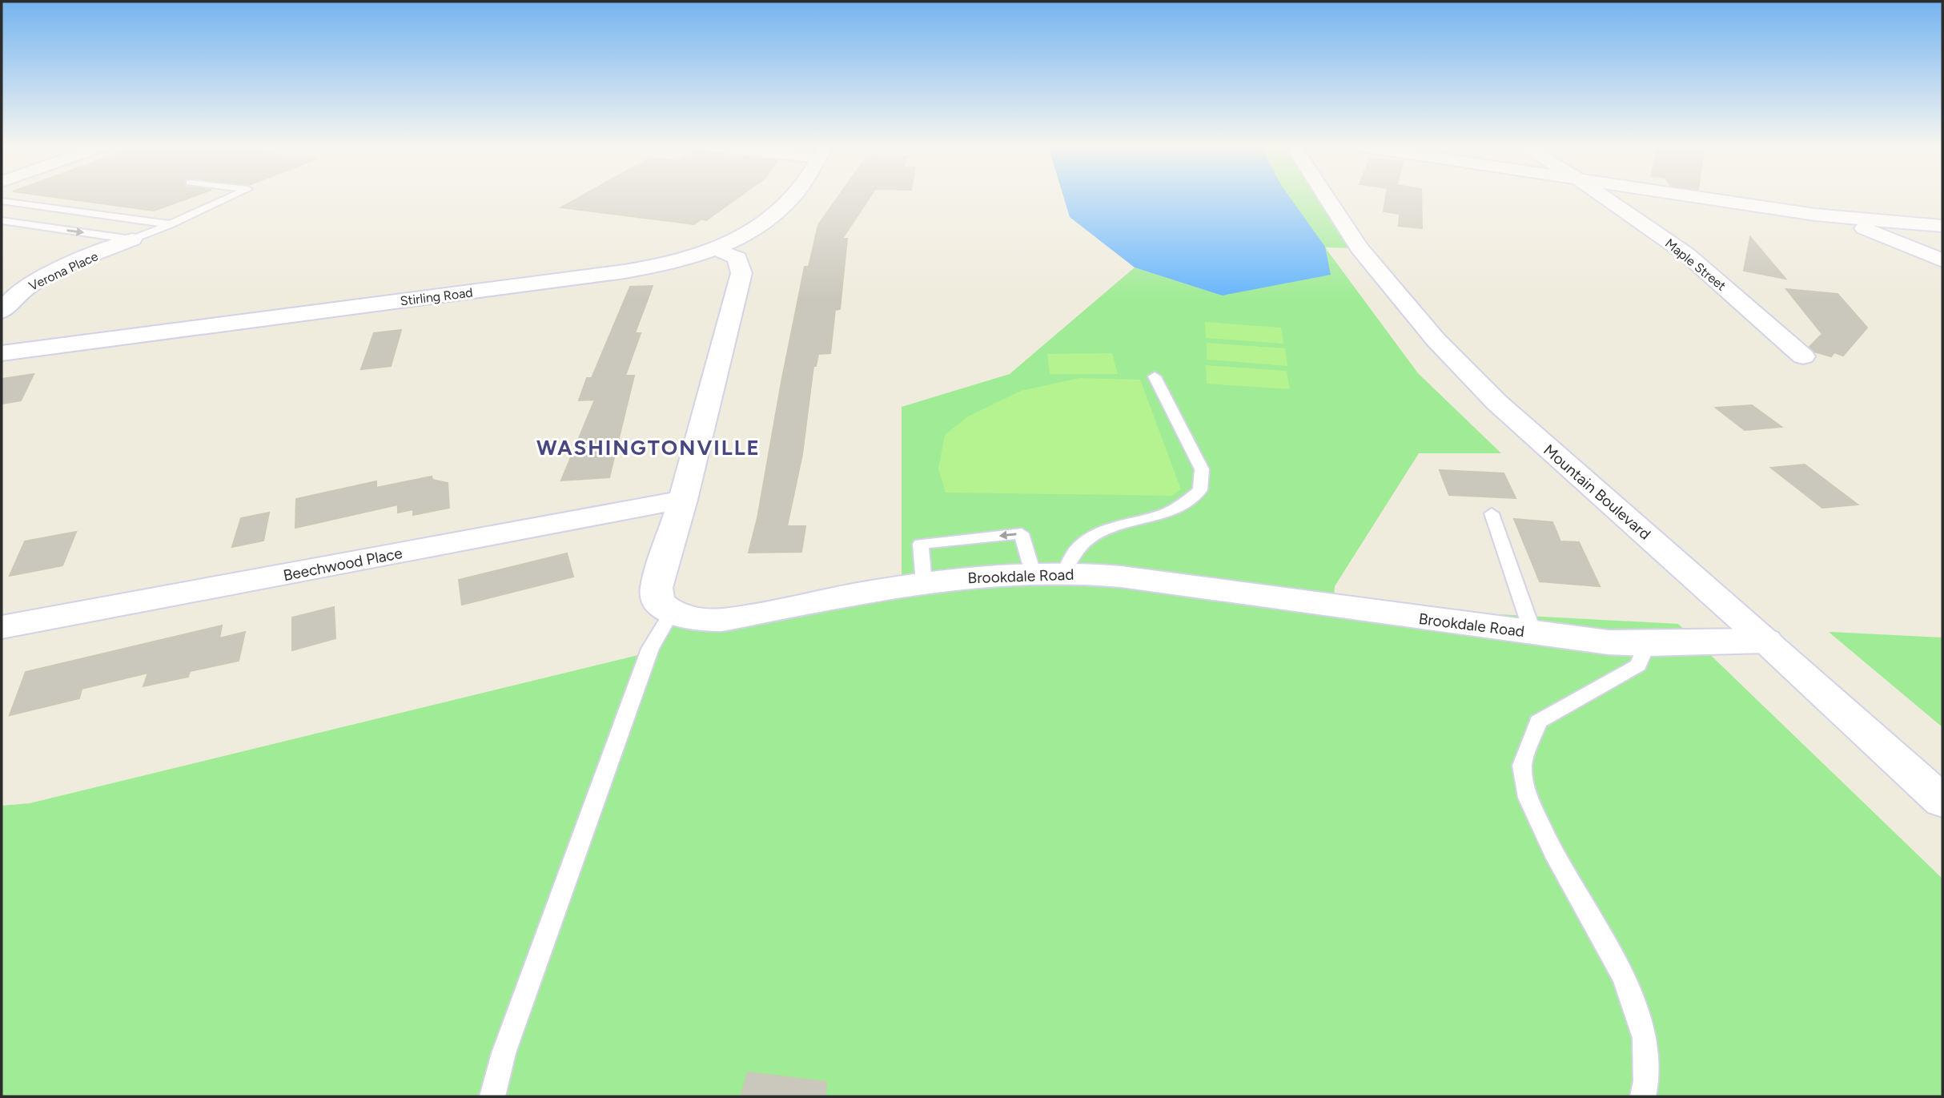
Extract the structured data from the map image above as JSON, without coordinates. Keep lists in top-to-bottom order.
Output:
{
  "streets": {
    "street": [
      "Maple Street",
      "Verona Place",
      "Stirling Road",
      "Mountain Boulevard",
      "Beechwood Place",
      "Brookdale Road"
    ]
  },
  "crossings": [
    ["Mountain Boulevard", "Brookdale Road"]
  ],
  "districts": ["WASHINGTONVILLE"]
}
